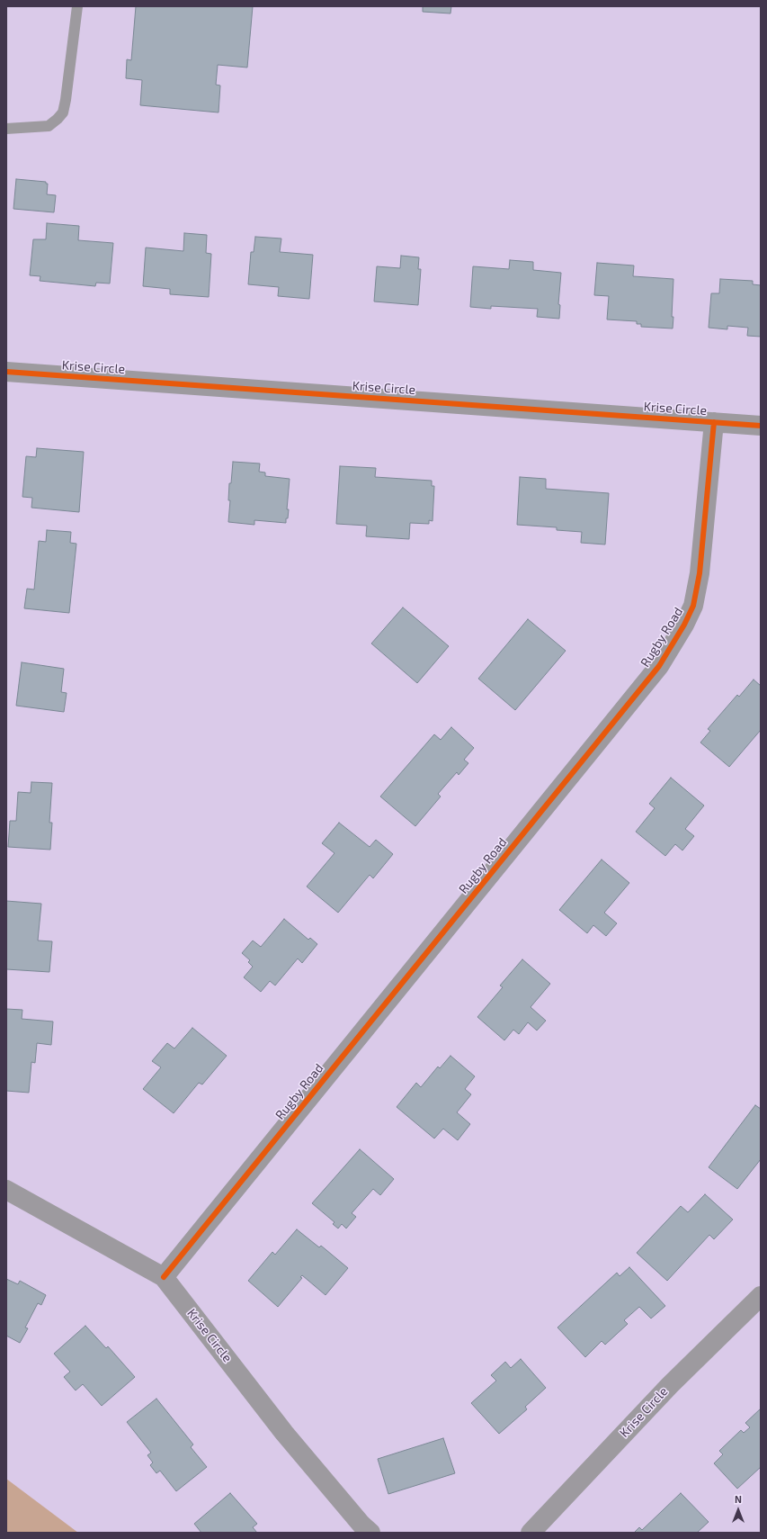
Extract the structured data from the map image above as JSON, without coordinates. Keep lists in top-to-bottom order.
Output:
{
  "streets": {
    "street": ["Krise Circle", "Rugby Road"]
  },
  "crossings": [
    ["Krise Circle", "Rugby Road"]
  ],
  "north": "top"
}
